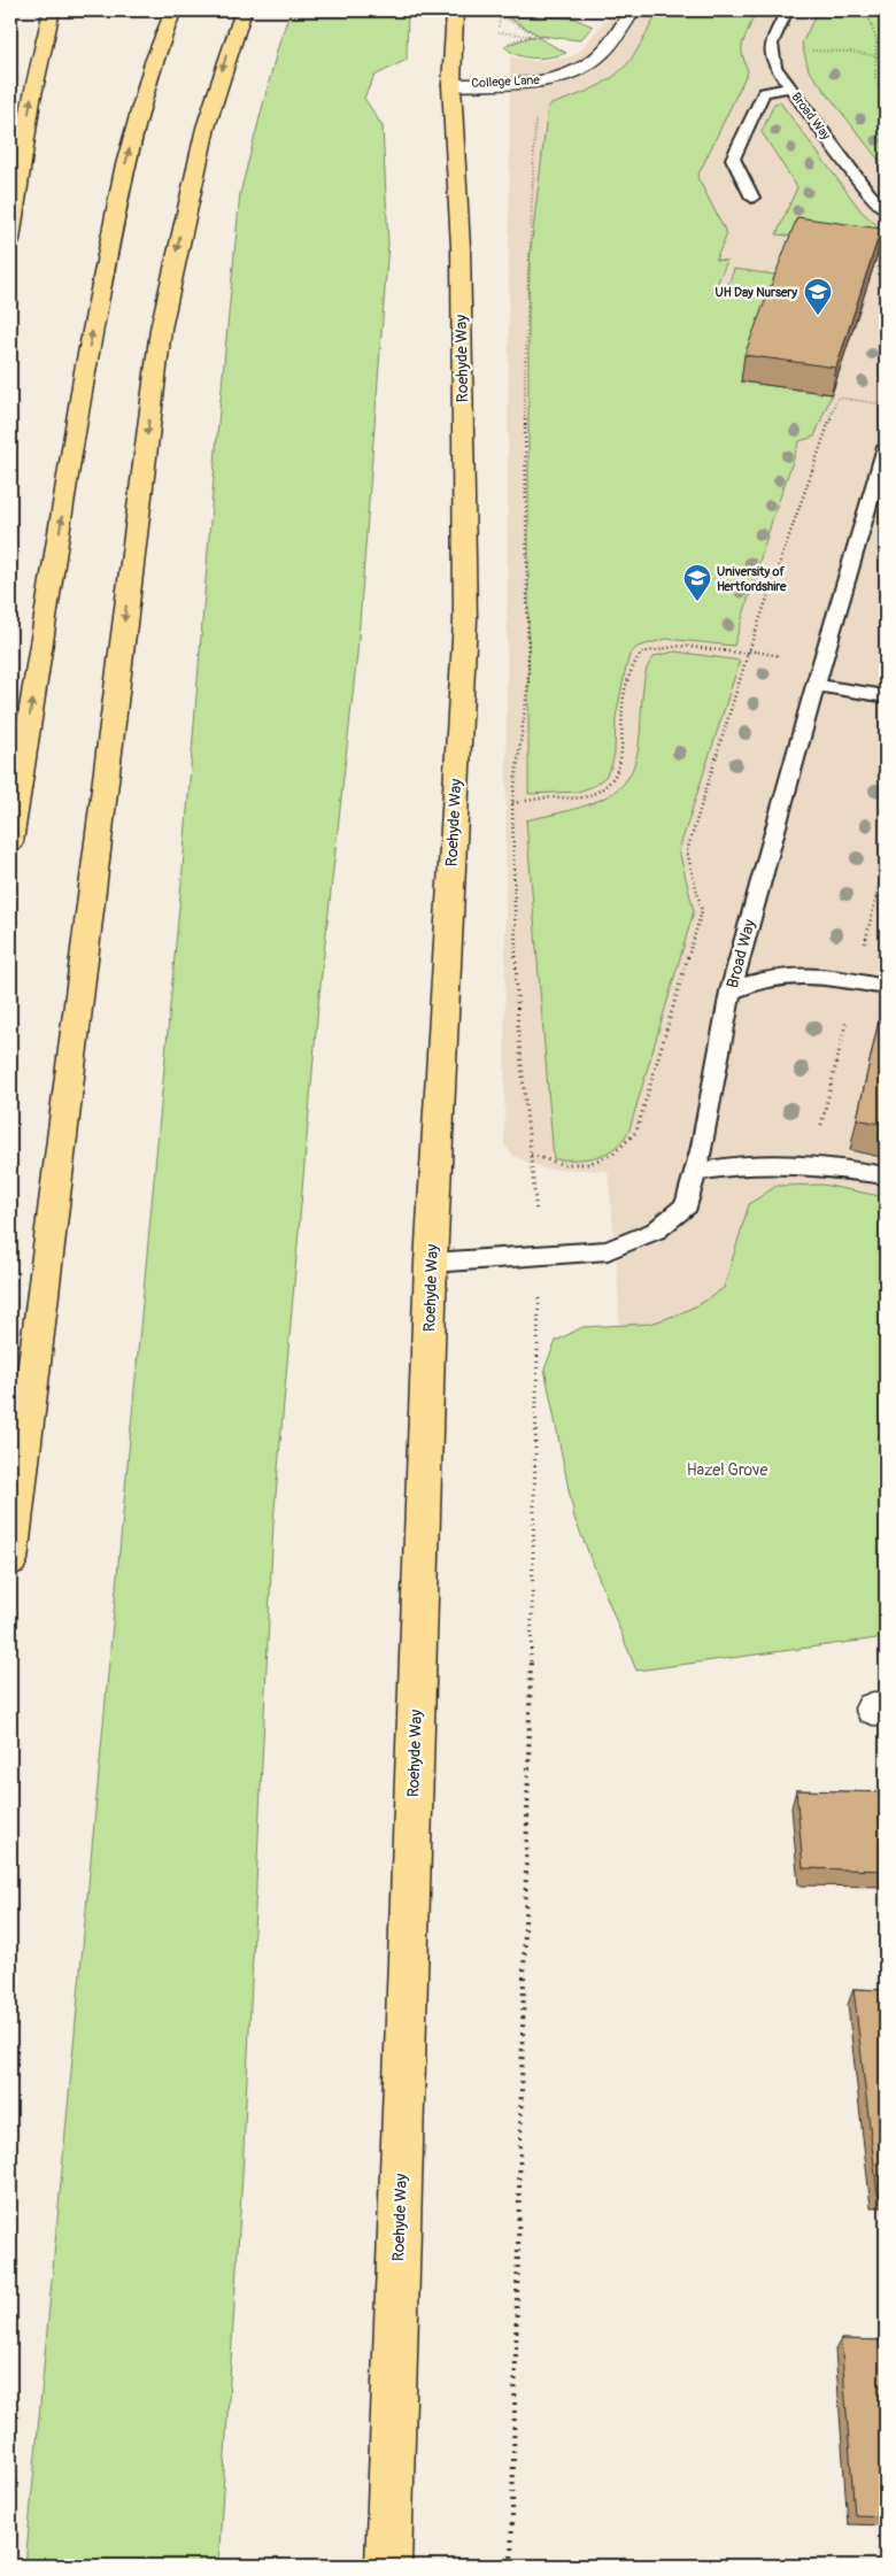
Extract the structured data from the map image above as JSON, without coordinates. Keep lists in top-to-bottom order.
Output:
{
  "streets": {
    "main road": ["Roehyde Way"],
    "street": ["College Lane"],
    "lane": ["Broad Way"]
  },
  "crossings": [
    ["College Lane", "Roehyde Way"],
    ["Broad Way", "Roehyde Way"]
  ],
  "parks": ["Hazel Grove"],
  "places": {
    "school or university": ["UH Day Nursery", "University of Hertfordshire"]
  }
}
